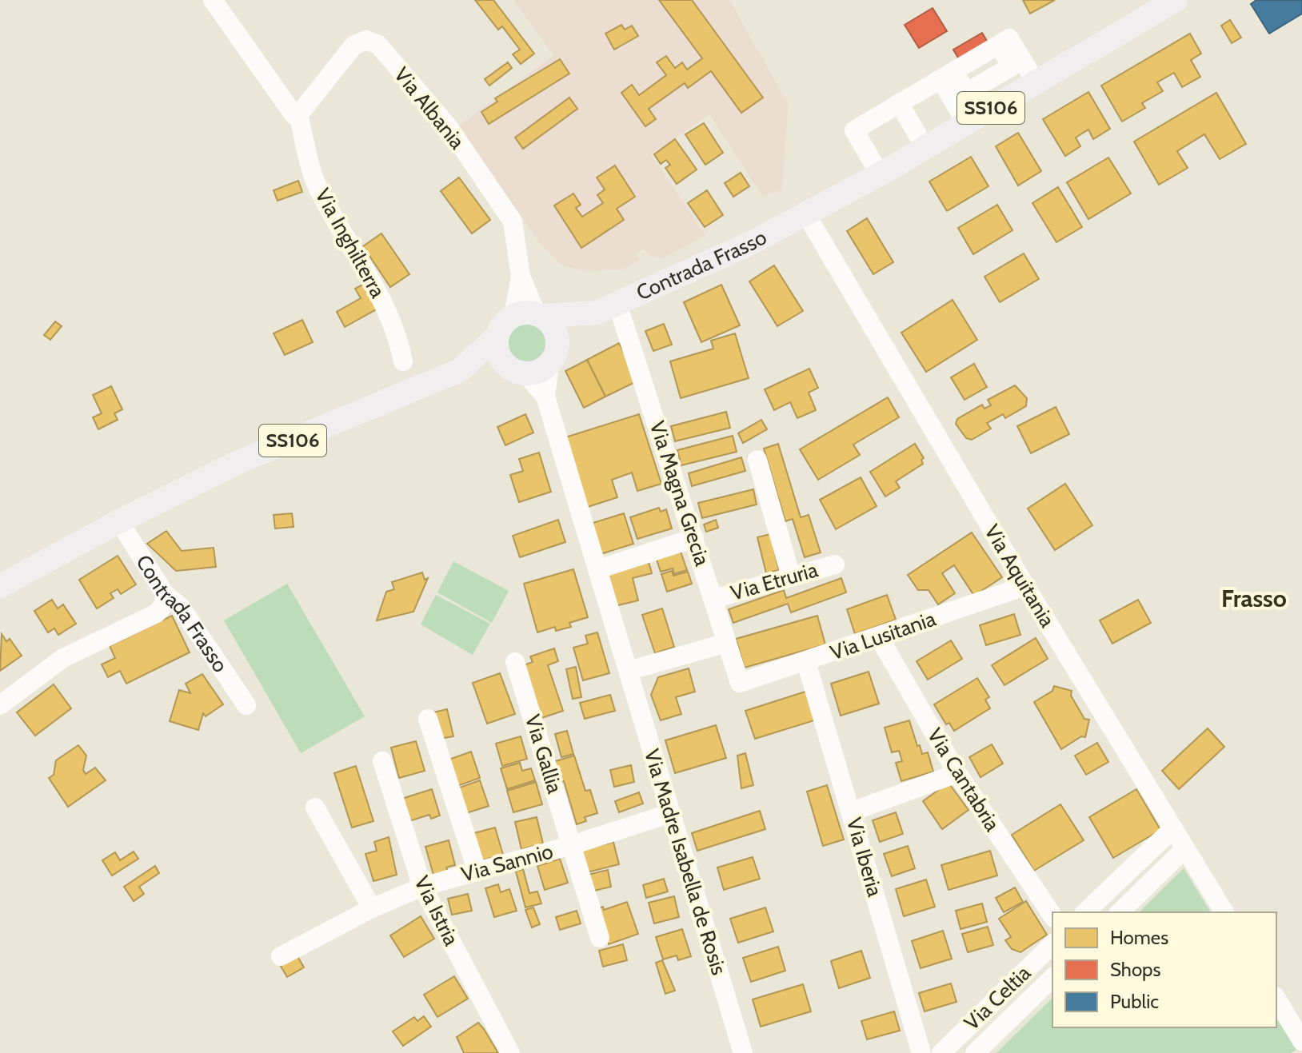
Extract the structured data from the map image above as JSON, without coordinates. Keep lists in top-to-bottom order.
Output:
{
  "streets": {
    "main road": ["SS106", "Contrada Frasso"],
    "street": [
      "Via Albania",
      "Via Inghilterra",
      "Via Magna Grecia",
      "Via Aquitania",
      "Via Etruria",
      "Via Lusitania",
      "Via Gallia",
      "Via Cantabria",
      "Via Iberia",
      "Via Madre Isabella de Rosis",
      "Via Sannio",
      "Via Istria",
      "Via Celtia"
    ]
  },
  "crossings": [
    ["Via Albania", "SS106"],
    ["Via Albania", "Via Inghilterra"],
    ["Via Albania", "Contrada Frasso"],
    ["Via Albania", "Via Madre Isabella de Rosis"],
    ["SS106", "Contrada Frasso"],
    ["SS106", "Via Aquitania"],
    ["SS106", "Via Madre Isabella de Rosis"],
    ["Contrada Frasso", "Via Magna Grecia"],
    ["Contrada Frasso", "Via Aquitania"],
    ["Contrada Frasso", "Via Madre Isabella de Rosis"],
    ["Via Magna Grecia", "Via Etruria"],
    ["Via Magna Grecia", "Via Lusitania"],
    ["Via Aquitania", "Via Lusitania"],
    ["Via Lusitania", "Via Cantabria"],
    ["Via Lusitania", "Via Iberia"],
    ["Via Gallia", "Via Sannio"],
    ["Via Madre Isabella de Rosis", "Via Sannio"],
    ["Via Sannio", "Via Istria"]
  ],
  "districts": ["Frasso"],
  "legend": ["Homes", "Shops", "Public"]
}
